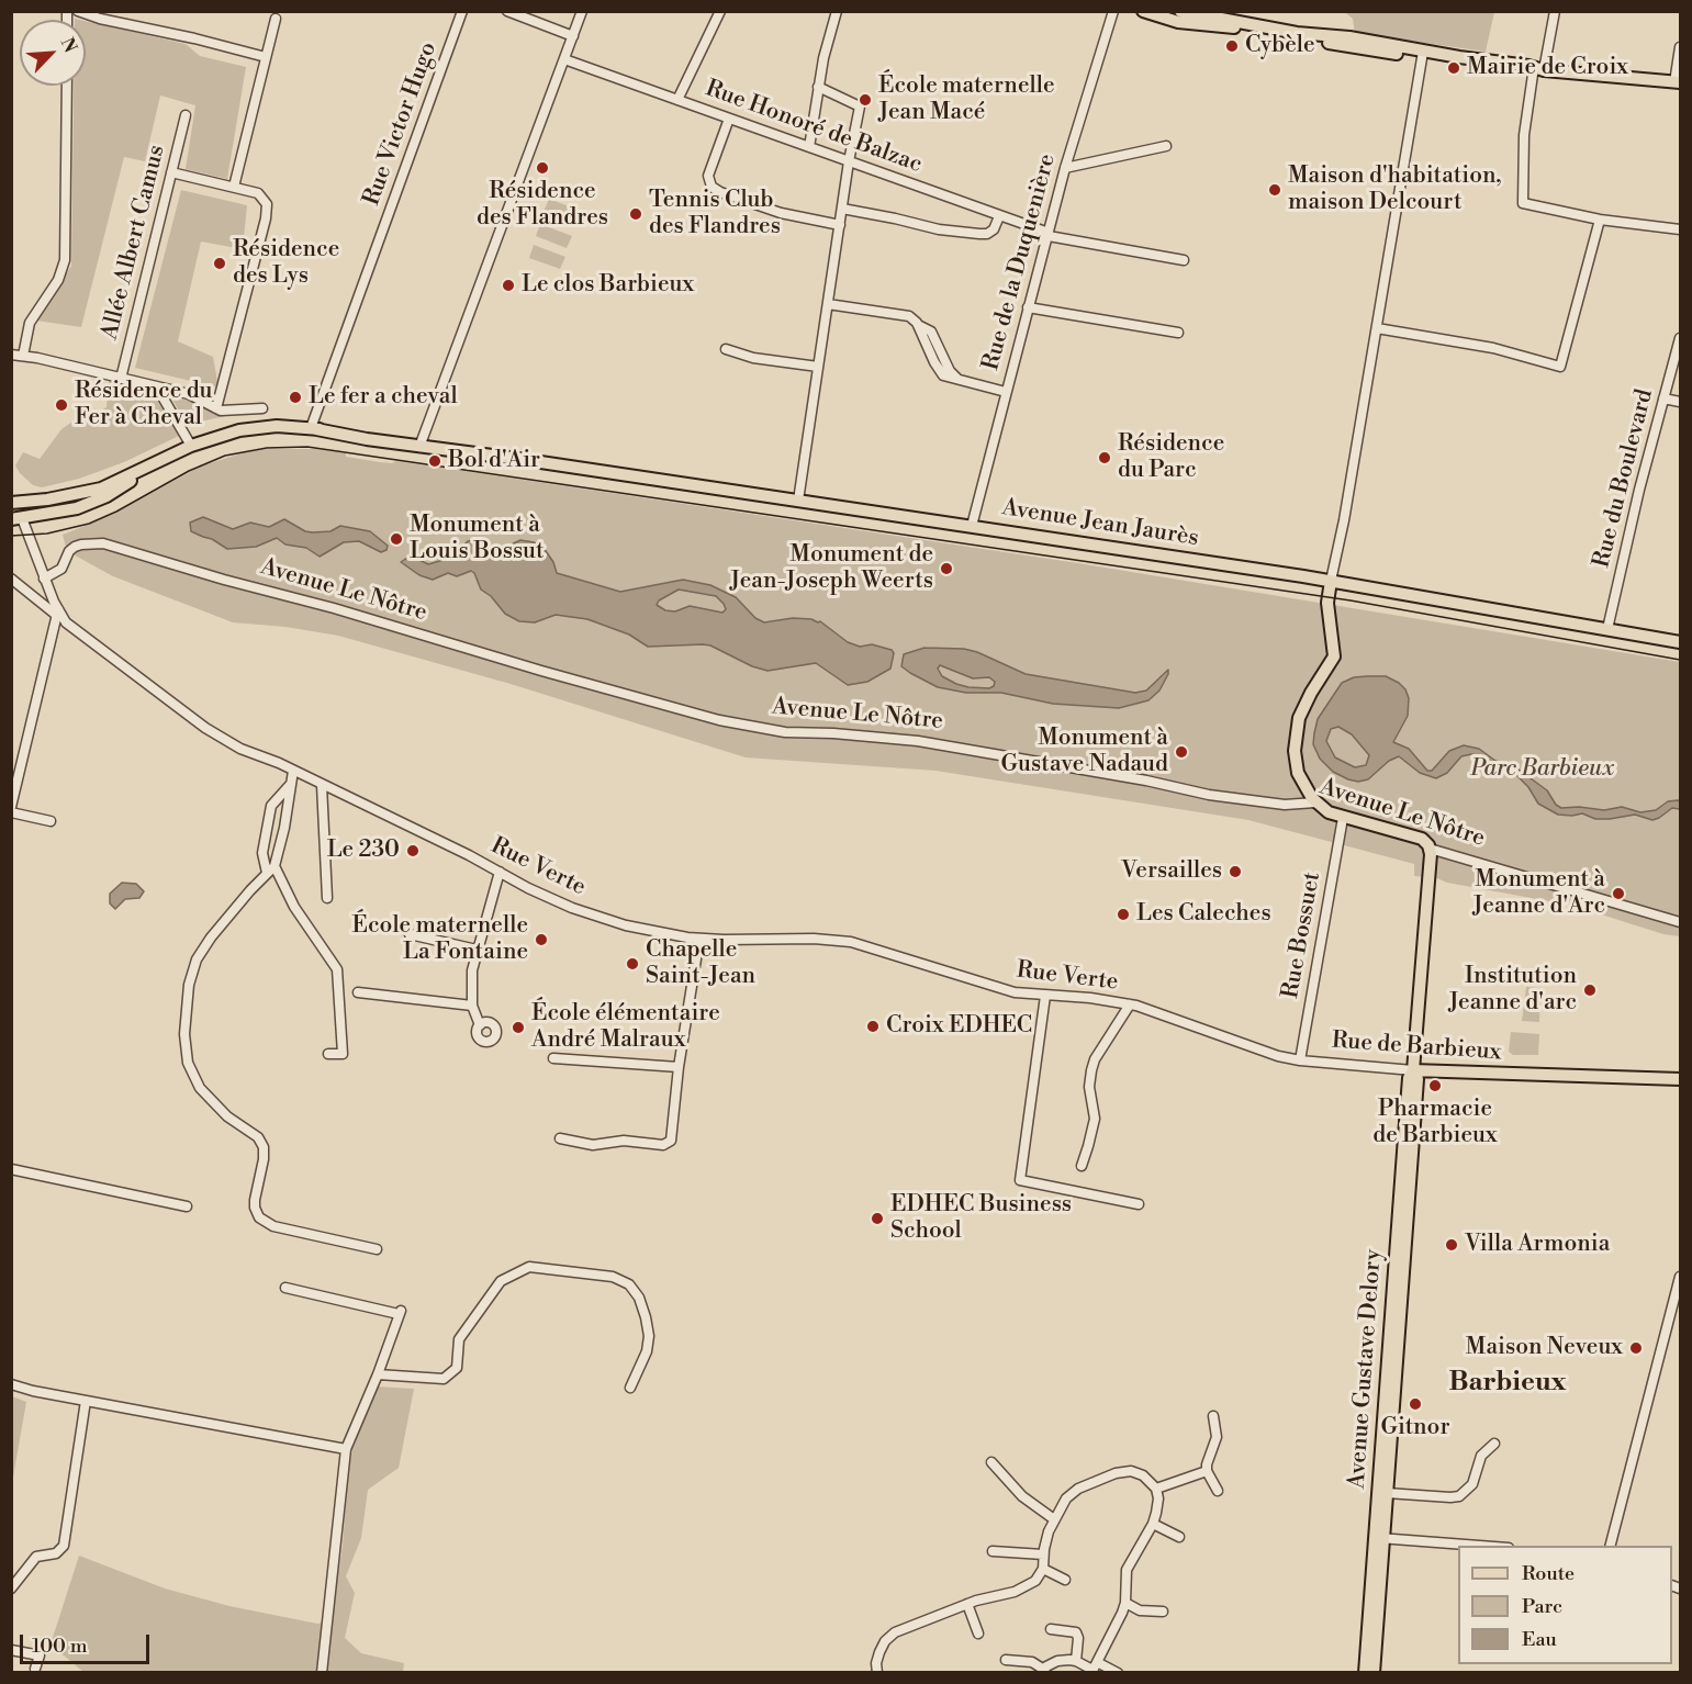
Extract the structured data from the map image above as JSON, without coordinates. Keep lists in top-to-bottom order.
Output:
{
  "streets": {
    "main road": [
      "Avenue Jean Jaurès",
      "Avenue Le Nôtre",
      "Rue de Barbieux",
      "Avenue Gustave Delory"
    ],
    "street": [
      "Rue Victor Hugo",
      "Rue Honoré de Balzac",
      "Allée Albert Camus",
      "Rue de la Duquenière",
      "Rue du Boulevard",
      "Rue Verte",
      "Rue Bossuet"
    ]
  },
  "crossings": [
    ["Rue Victor Hugo", "Avenue Jean Jaurès"],
    ["Rue Honoré de Balzac", "Rue de la Duquenière"],
    ["Rue de la Duquenière", "Avenue Jean Jaurès"],
    ["Rue du Boulevard", "Avenue Jean Jaurès"],
    ["Avenue Jean Jaurès", "Rue Verte"],
    ["Avenue Le Nôtre", "Rue Verte"],
    ["Avenue Le Nôtre", "Rue Bossuet"],
    ["Avenue Le Nôtre", "Avenue Gustave Delory"],
    ["Rue Verte", "Rue de Barbieux"],
    ["Rue Bossuet", "Rue de Barbieux"],
    ["Rue de Barbieux", "Avenue Gustave Delory"]
  ],
  "districts": ["Barbieux"],
  "parks": ["Parc Barbieux"],
  "places": [
    "Cybèle",
    "Mairie de Croix",
    "École maternelle Jean Macé",
    "Résidence des Flandres",
    "Maison d'habitation, maison Delcourt",
    "Tennis Club des Flandres",
    "Résidence des Lys",
    "Le clos Barbieux",
    "Le fer a cheval",
    "Résidence du Fer à Cheval",
    "Résidence du Parc",
    "Bol d'Air",
    "Monument à Louis Bossut",
    "Monument de Jean-Joseph Weerts",
    "Monument à Gustave Nadaud",
    "Le 230",
    "Versailles",
    "Monument à Jeanne d'Arc",
    "Les Caleches",
    "École maternelle La Fontaine",
    "Chapelle Saint-Jean",
    "Institution Jeanne d'arc",
    "Croix EDHEC",
    "École élémentaire André Malraux",
    "Pharmacie de Barbieux",
    "EDHEC Business School",
    "Villa Armonia",
    "Maison Neveux",
    "Gitnor"
  ],
  "legend": ["Route", "Parc", "Eau"],
  "scale_bar": "100 m",
  "north": "top right"
}
